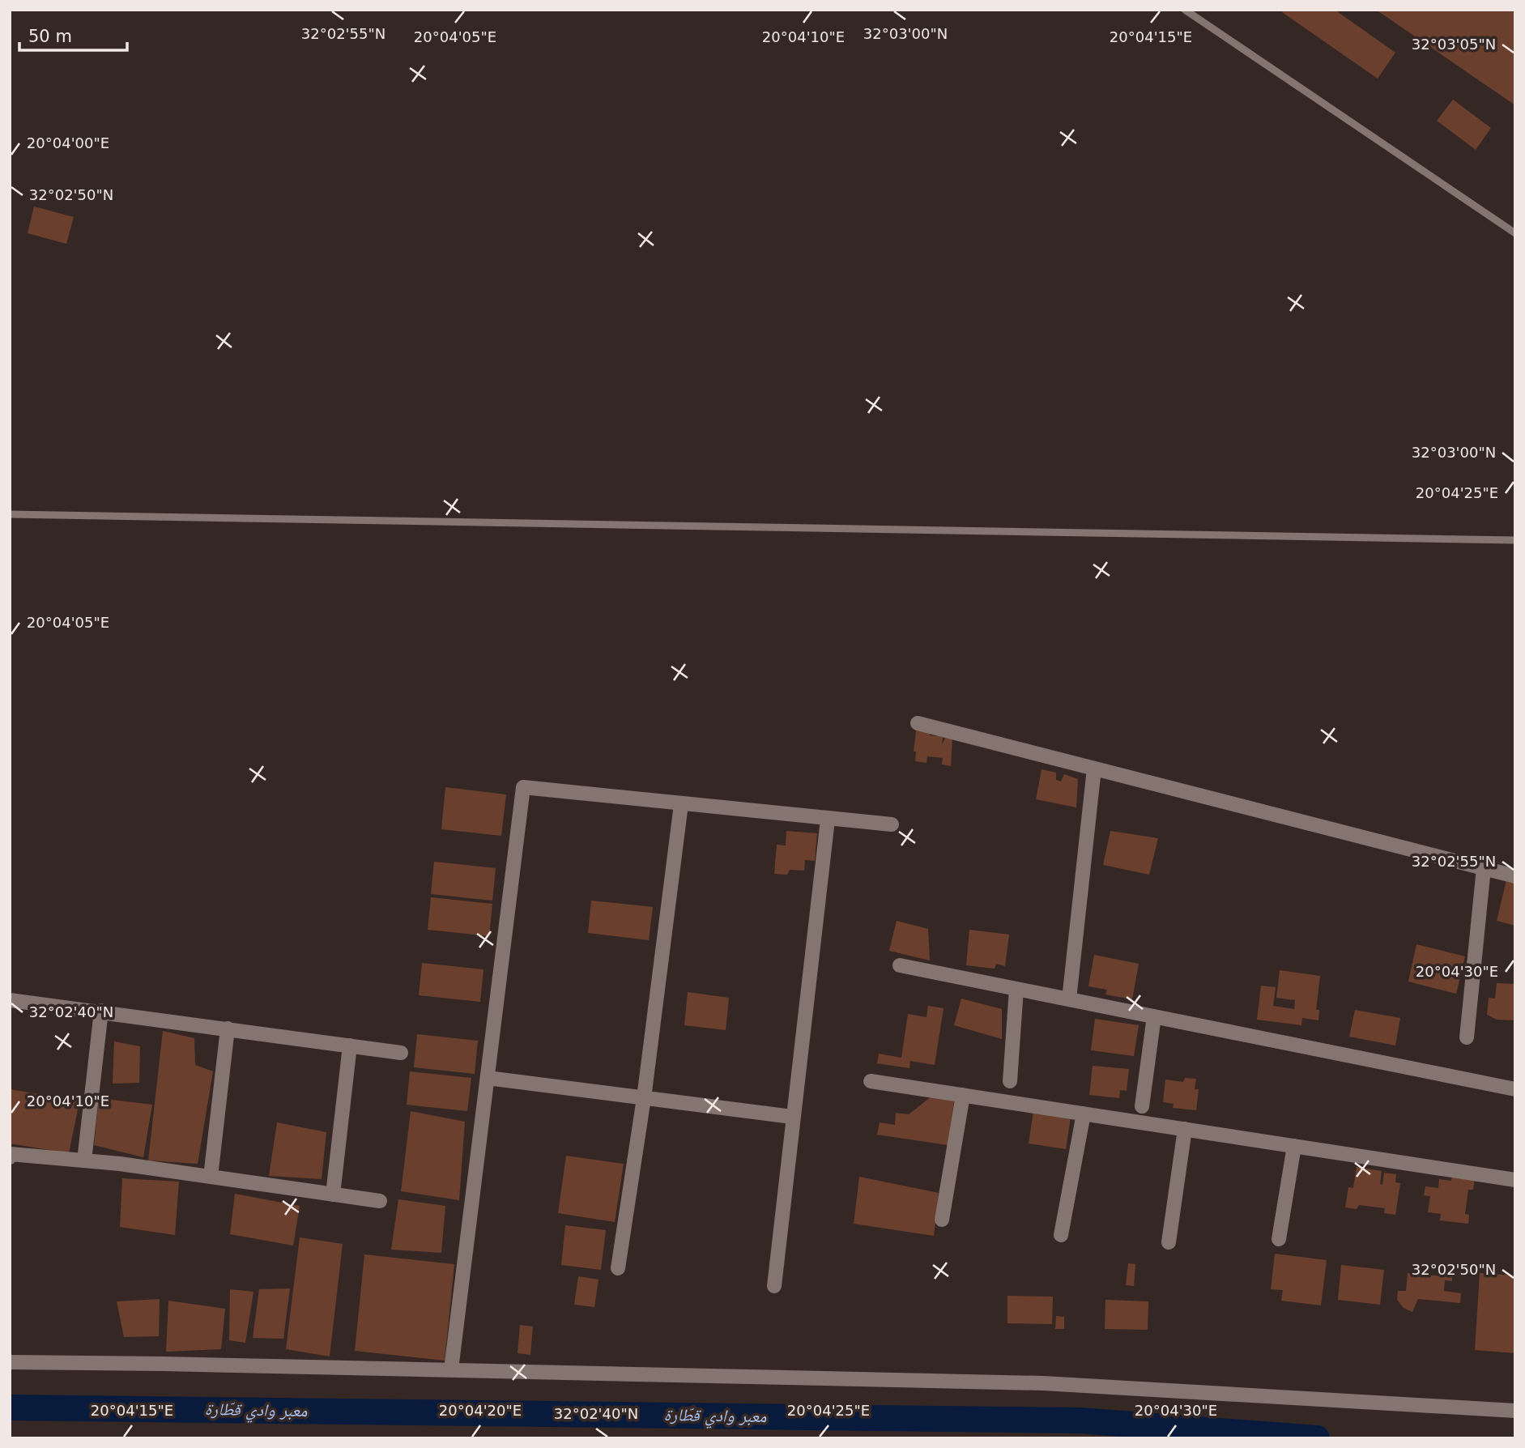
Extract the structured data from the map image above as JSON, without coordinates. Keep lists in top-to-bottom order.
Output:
{
  "water": ["معبر وادي قطّارة"],
  "scale_bar": "50 m",
  "coordinates": [
    "32°02'55\"N",
    "32°03'00\"N",
    "20°04'05\"E",
    "20°04'10\"E",
    "20°04'15\"E",
    "32°03'05\"N",
    "20°04'00\"E",
    "32°02'50\"N",
    "20°04'25\"E",
    "20°04'30\"E",
    "32°02'40\"N",
    "20°04'20\"E"
  ]
}
